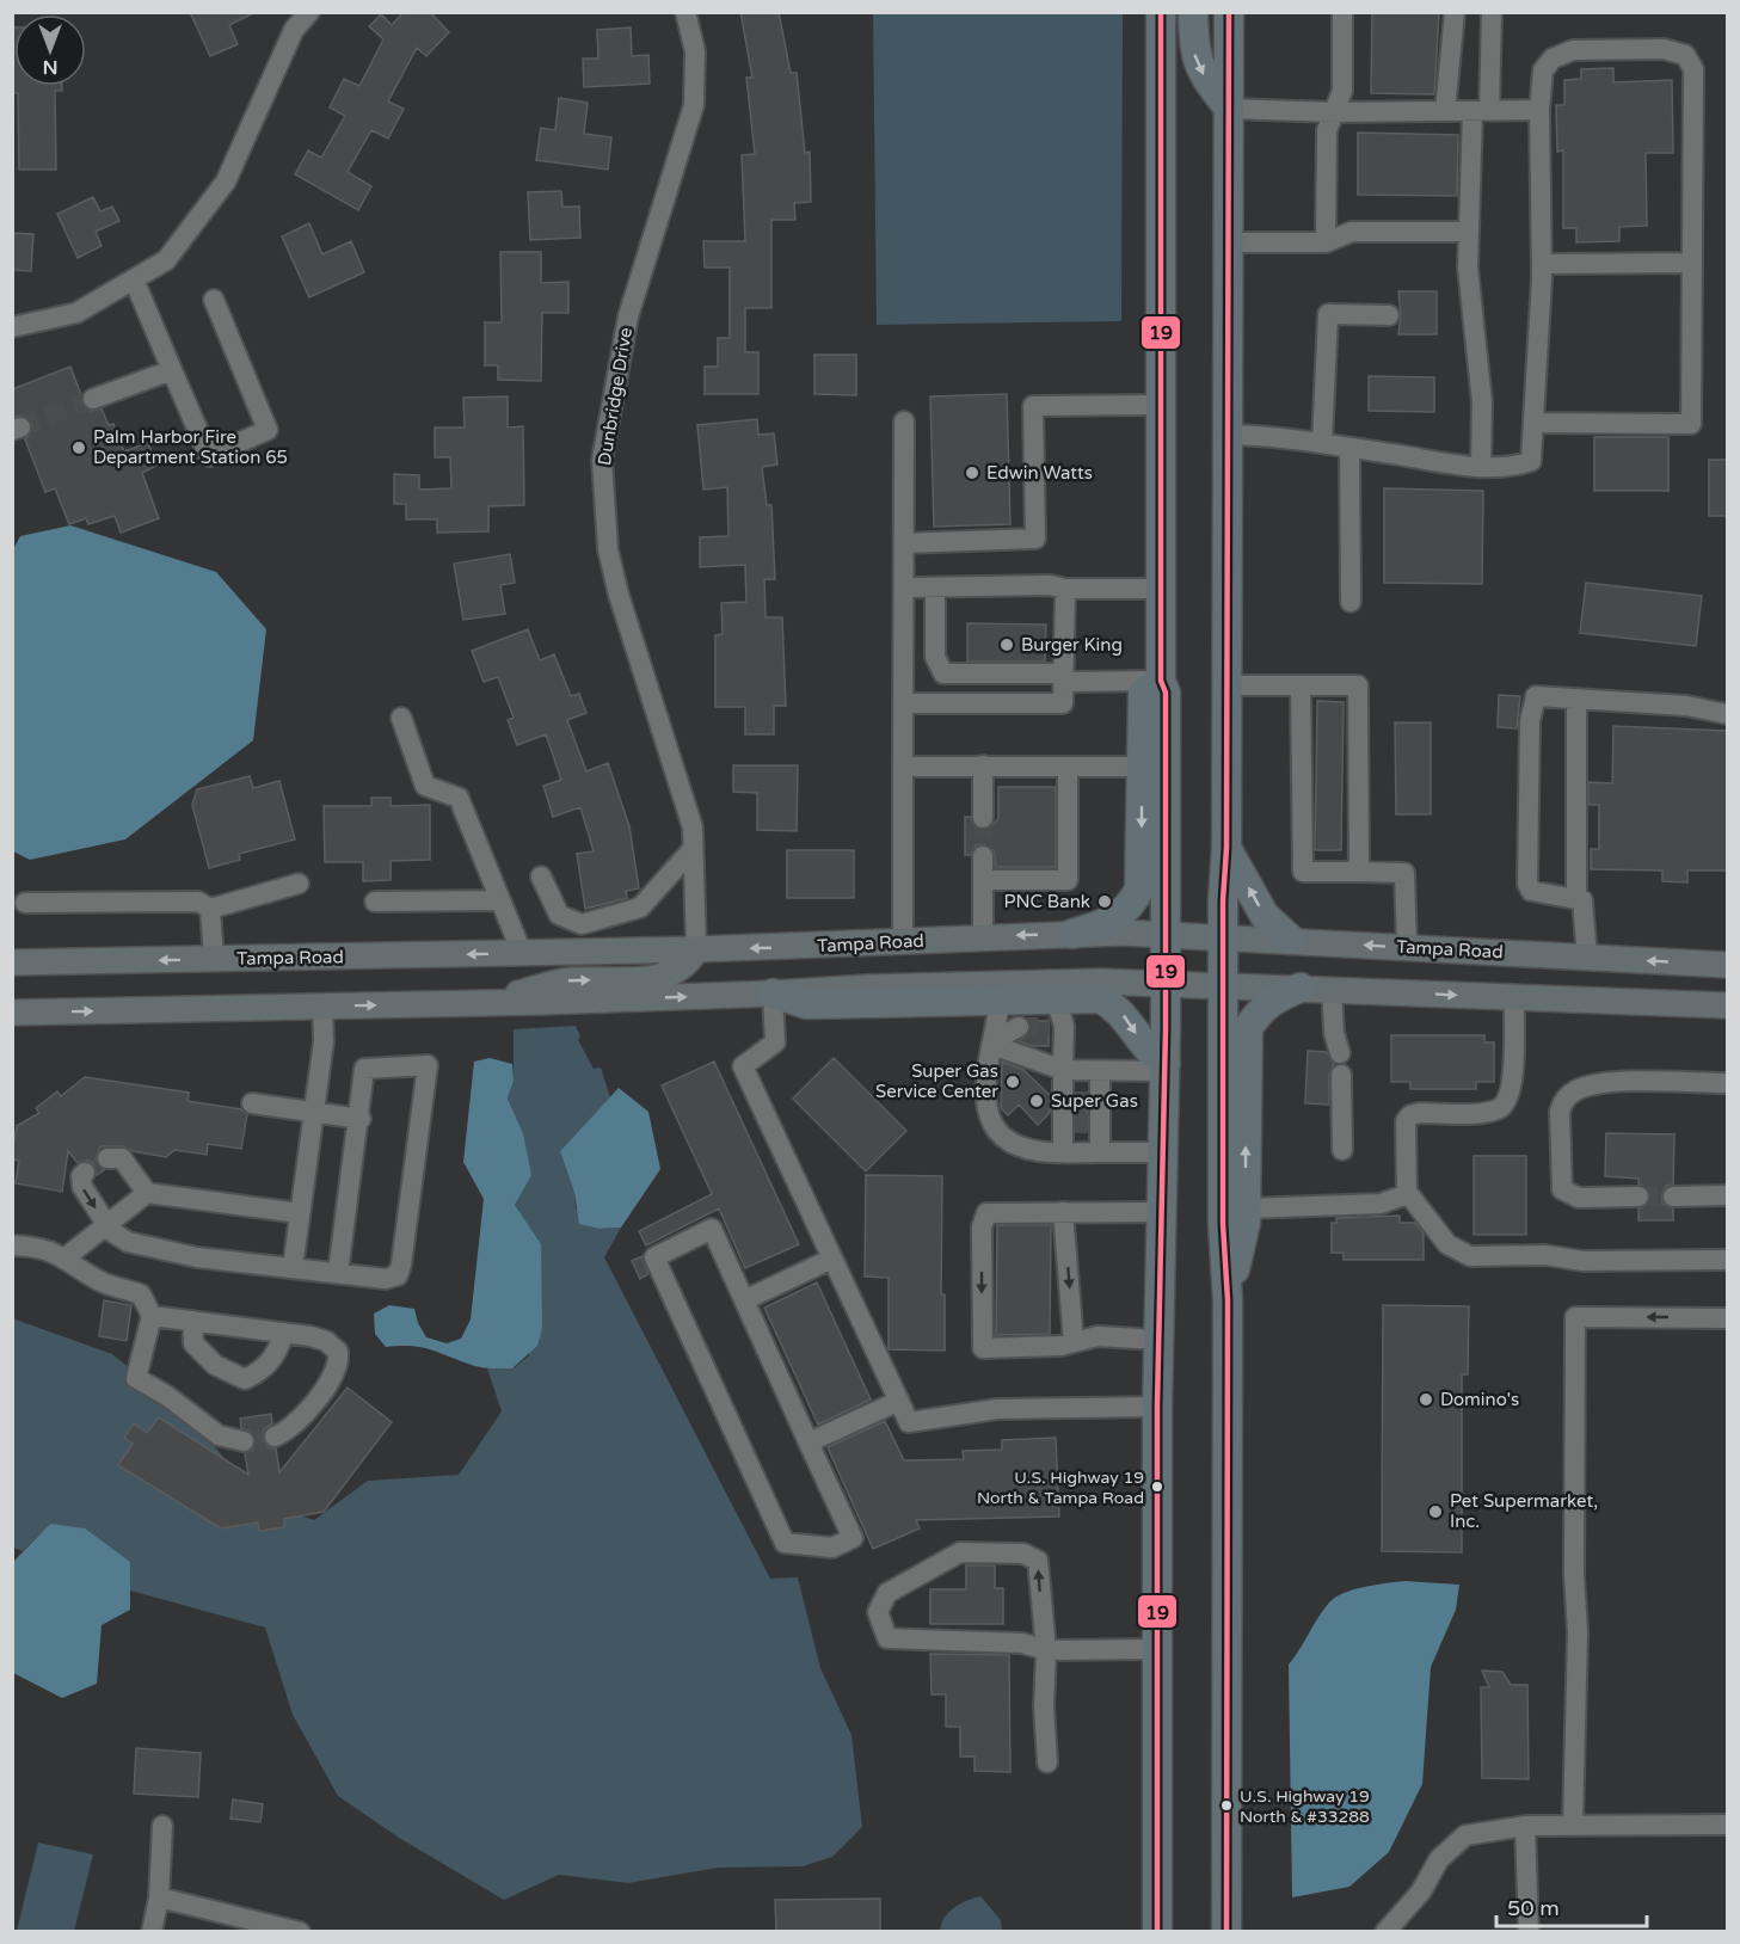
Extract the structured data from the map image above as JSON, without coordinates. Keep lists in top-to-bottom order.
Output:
{
  "streets": {
    "main road": ["Tampa Road"],
    "street": ["Dunbridge Drive"]
  },
  "crossings": [
    ["Dunbridge Drive", "Tampa Road"]
  ],
  "places": [
    "Palm Harbor Fire Department Station 65",
    "Edwin Watts",
    "Burger King",
    "PNC Bank",
    "Super Gas Service Center",
    "Super Gas",
    "Domino's",
    "U.S. Highway 19 North & Tampa Road",
    "Pet Supermarket, Inc.",
    "U.S. Highway 19 North & #33288"
  ],
  "lines": ["transit line 19"],
  "scale_bar": "50 m",
  "north": "bottom"
}
